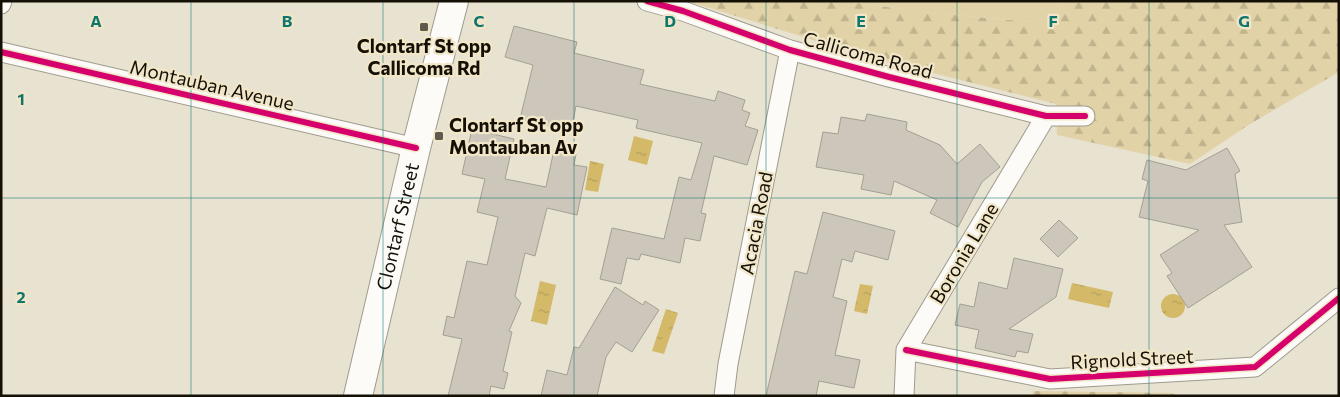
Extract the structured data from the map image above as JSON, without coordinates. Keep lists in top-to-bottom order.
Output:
{
  "streets": {
    "main road": ["Clontarf Street"],
    "street": [
      "Callicoma Road",
      "Montauban Avenue",
      "Acacia Road",
      "Boronia Lane",
      "Rignold Street"
    ]
  },
  "crossings": [
    ["Callicoma Road", "Acacia Road"],
    ["Callicoma Road", "Boronia Lane"],
    ["Montauban Avenue", "Clontarf Street"],
    ["Boronia Lane", "Rignold Street"]
  ],
  "places": {
    "transit": ["Clontarf St opp Callicoma Rd", "Clontarf St opp Montauban Av"]
  },
  "grid": {
    "columns": [
      "A",
      "B",
      "C",
      "D",
      "E",
      "F",
      "G"
    ],
    "rows": ["1", "2"]
  }
}
